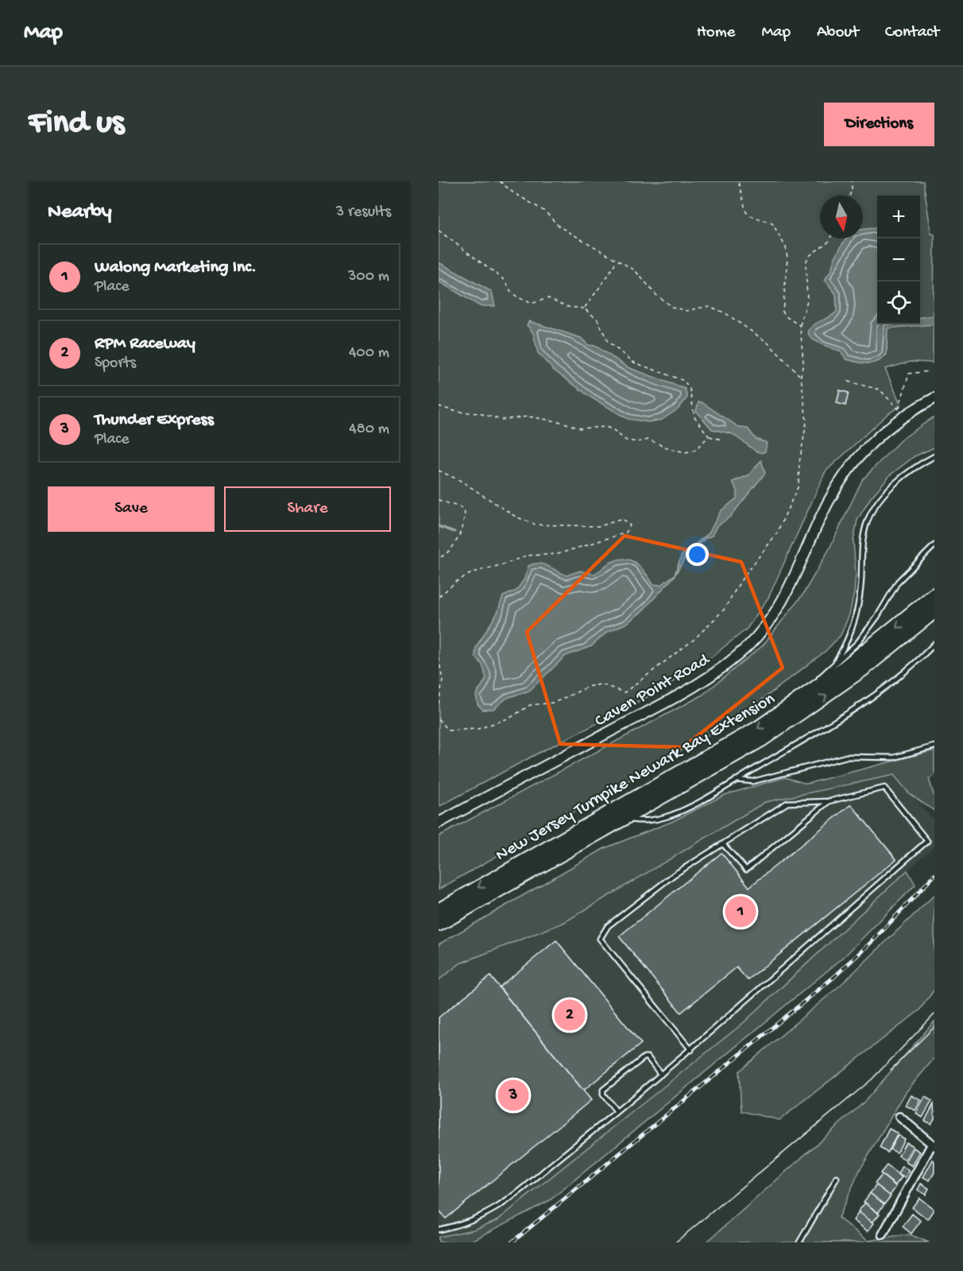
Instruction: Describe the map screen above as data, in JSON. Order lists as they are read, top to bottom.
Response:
{
  "streets": {
    "highway": ["New Jersey Turnpike Newark Bay Extension"],
    "street": ["Caven Point Road"]
  },
  "north": "bottom",
  "page": {
    "header": "Map",
    "nav": [
      "Home",
      "Map",
      "About",
      "Contact"
    ],
    "buttons": [
      "Directions",
      ["Save", "Share"]
    ],
    "title": "Find us",
    "heading": ["Nearby", "3 results"],
    "map_buttons": ["+", "−"],
    "list": [
      {
        "mark": "1",
        "name": "Walong Marketing Inc.",
        "note": "Place",
        "value": "300 m"
      },
      {
        "mark": "2",
        "name": "RPM Raceway",
        "note": "Sports",
        "value": "400 m"
      },
      {
        "mark": "3",
        "name": "Thunder Express",
        "note": "Place",
        "value": "480 m"
      }
    ],
    "pins": ["1", "2", "3"]
  }
}
